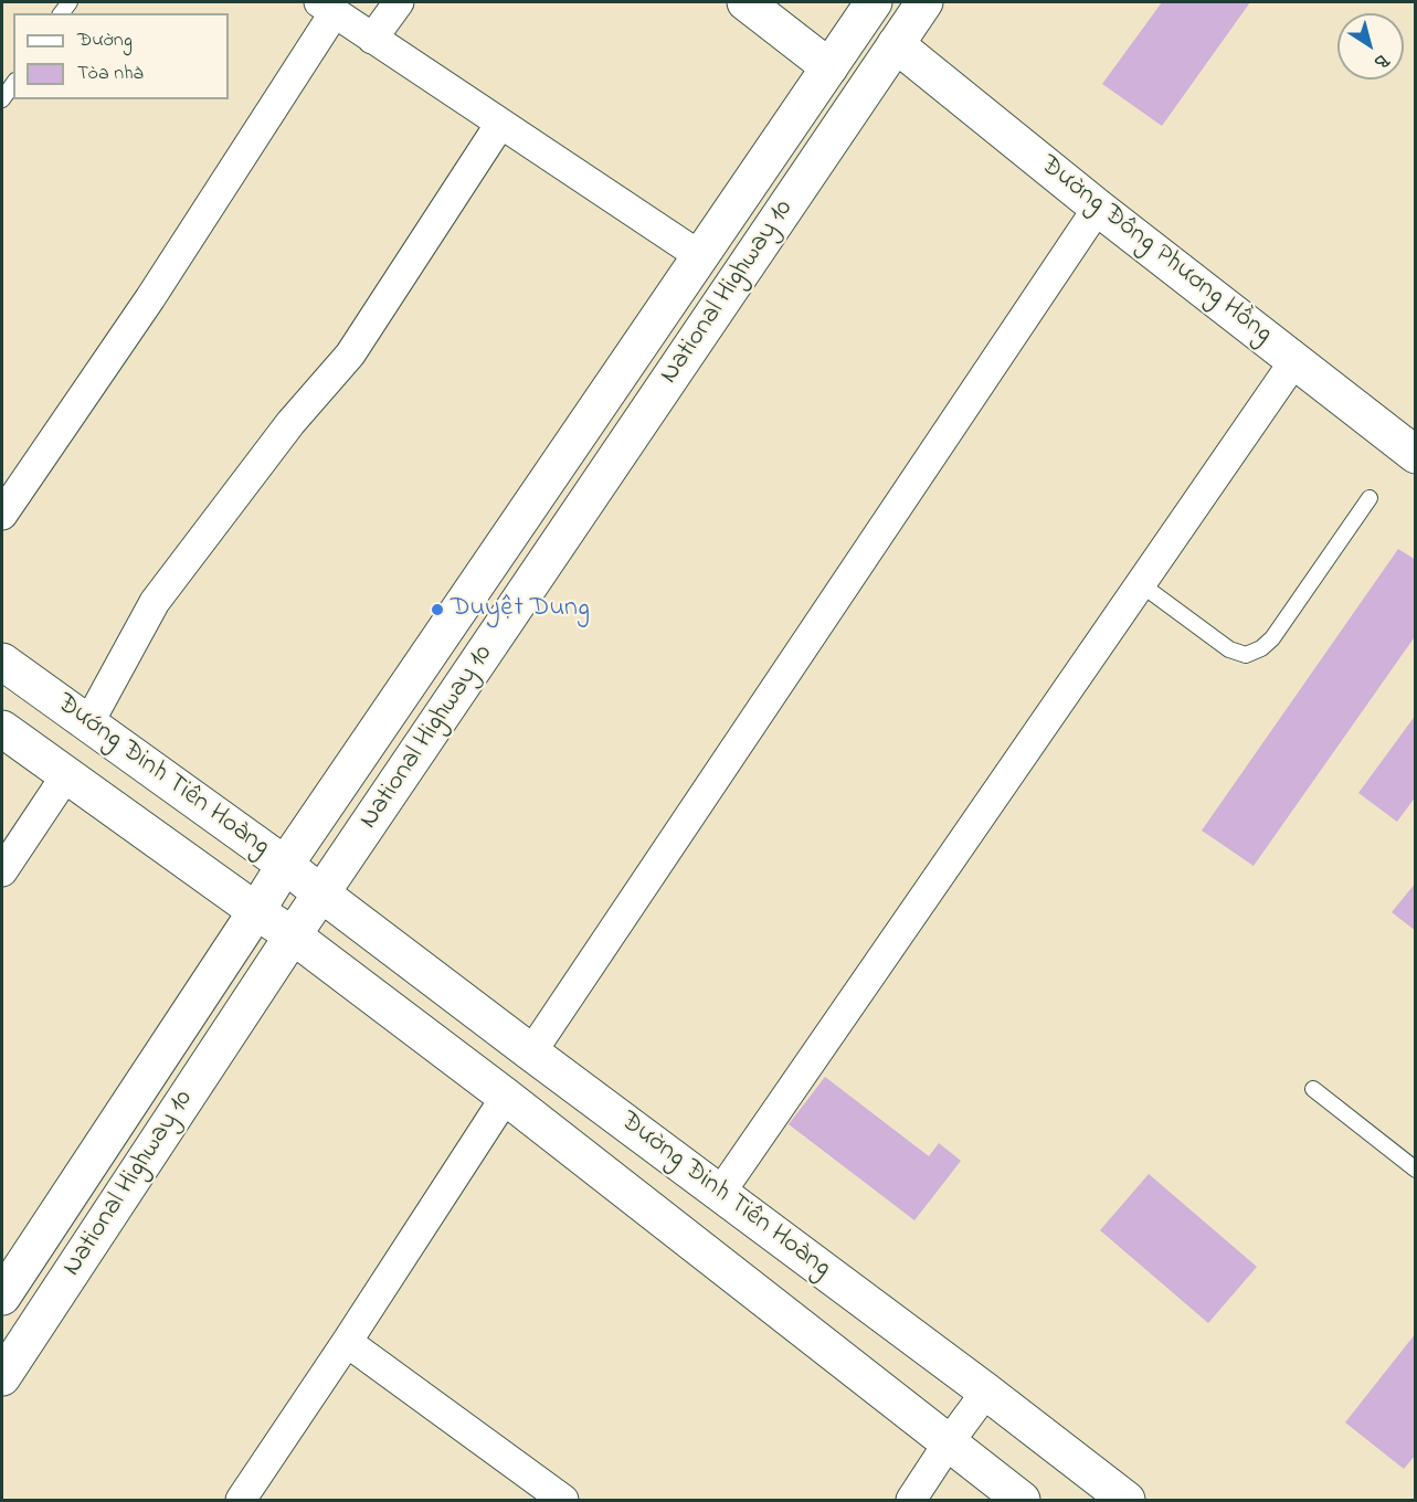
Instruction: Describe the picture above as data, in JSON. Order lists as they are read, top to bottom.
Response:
{
  "streets": {
    "main road": [
      "Đường Đông Phương Hồng",
      "National Highway 10",
      "Đướng Đinh Tiên Hoàng",
      "Đường Đinh Tiên Hoàng"
    ]
  },
  "crossings": [
    ["Đường Đông Phương Hồng", "National Highway 10"],
    ["National Highway 10", "Đướng Đinh Tiên Hoàng"],
    ["National Highway 10", "Đường Đinh Tiên Hoàng"],
    ["Đướng Đinh Tiên Hoàng", "Đường Đinh Tiên Hoàng"]
  ],
  "places": ["Duyệt Dung"],
  "legend": ["Đường", "Tòa nhà"],
  "north": "bottom right"
}
